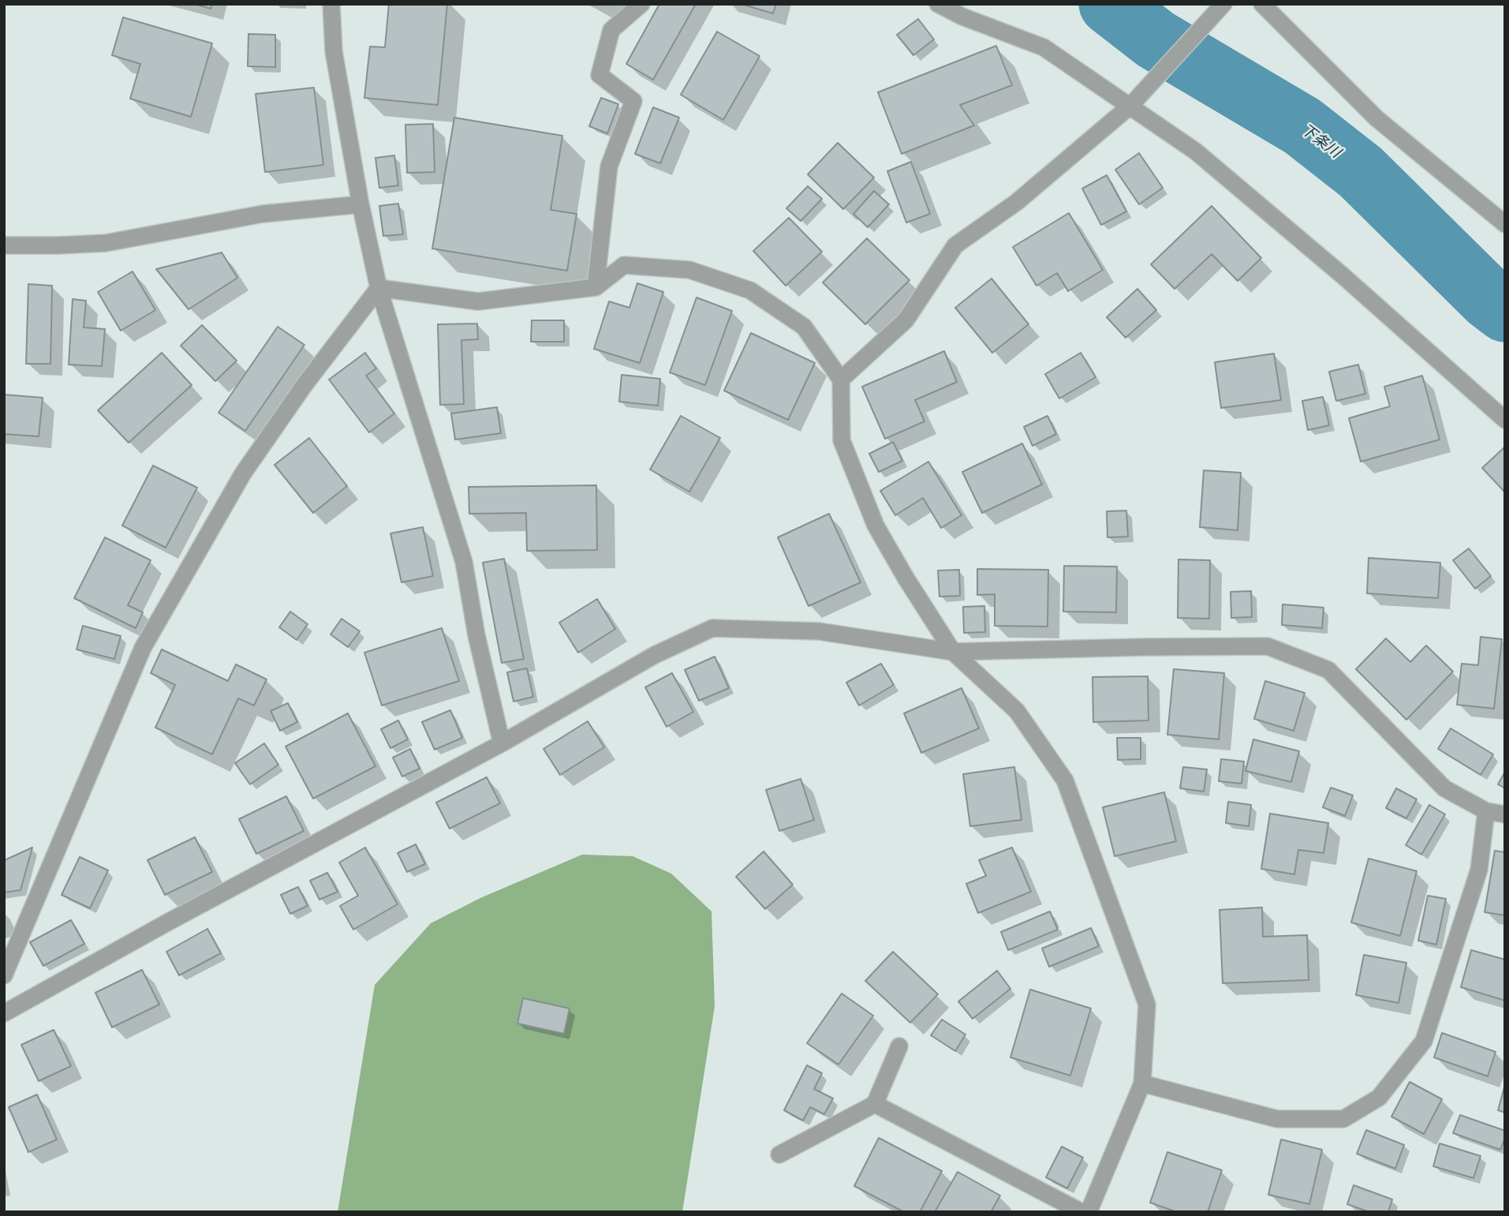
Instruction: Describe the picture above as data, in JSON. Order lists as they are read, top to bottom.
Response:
{
  "water": ["下条川"]
}
